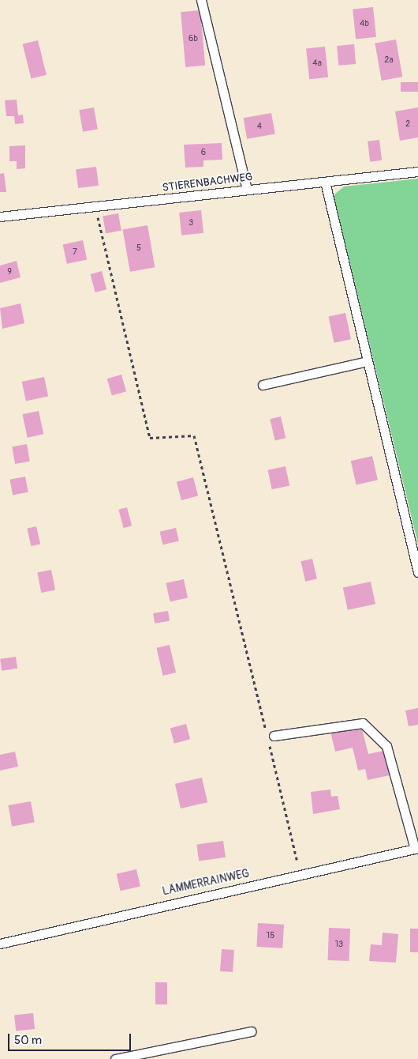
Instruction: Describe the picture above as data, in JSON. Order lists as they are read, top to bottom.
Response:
{
  "streets": {
    "lane": ["STIERENBACHWEG", "LÄMMERRAINWEG"]
  },
  "house_numbers": [
    "4b",
    "6b",
    "2a",
    "4a",
    "2",
    "4",
    "6",
    "3",
    "5",
    "7",
    "9",
    "15",
    "13"
  ],
  "scale_bar": "50 m"
}
